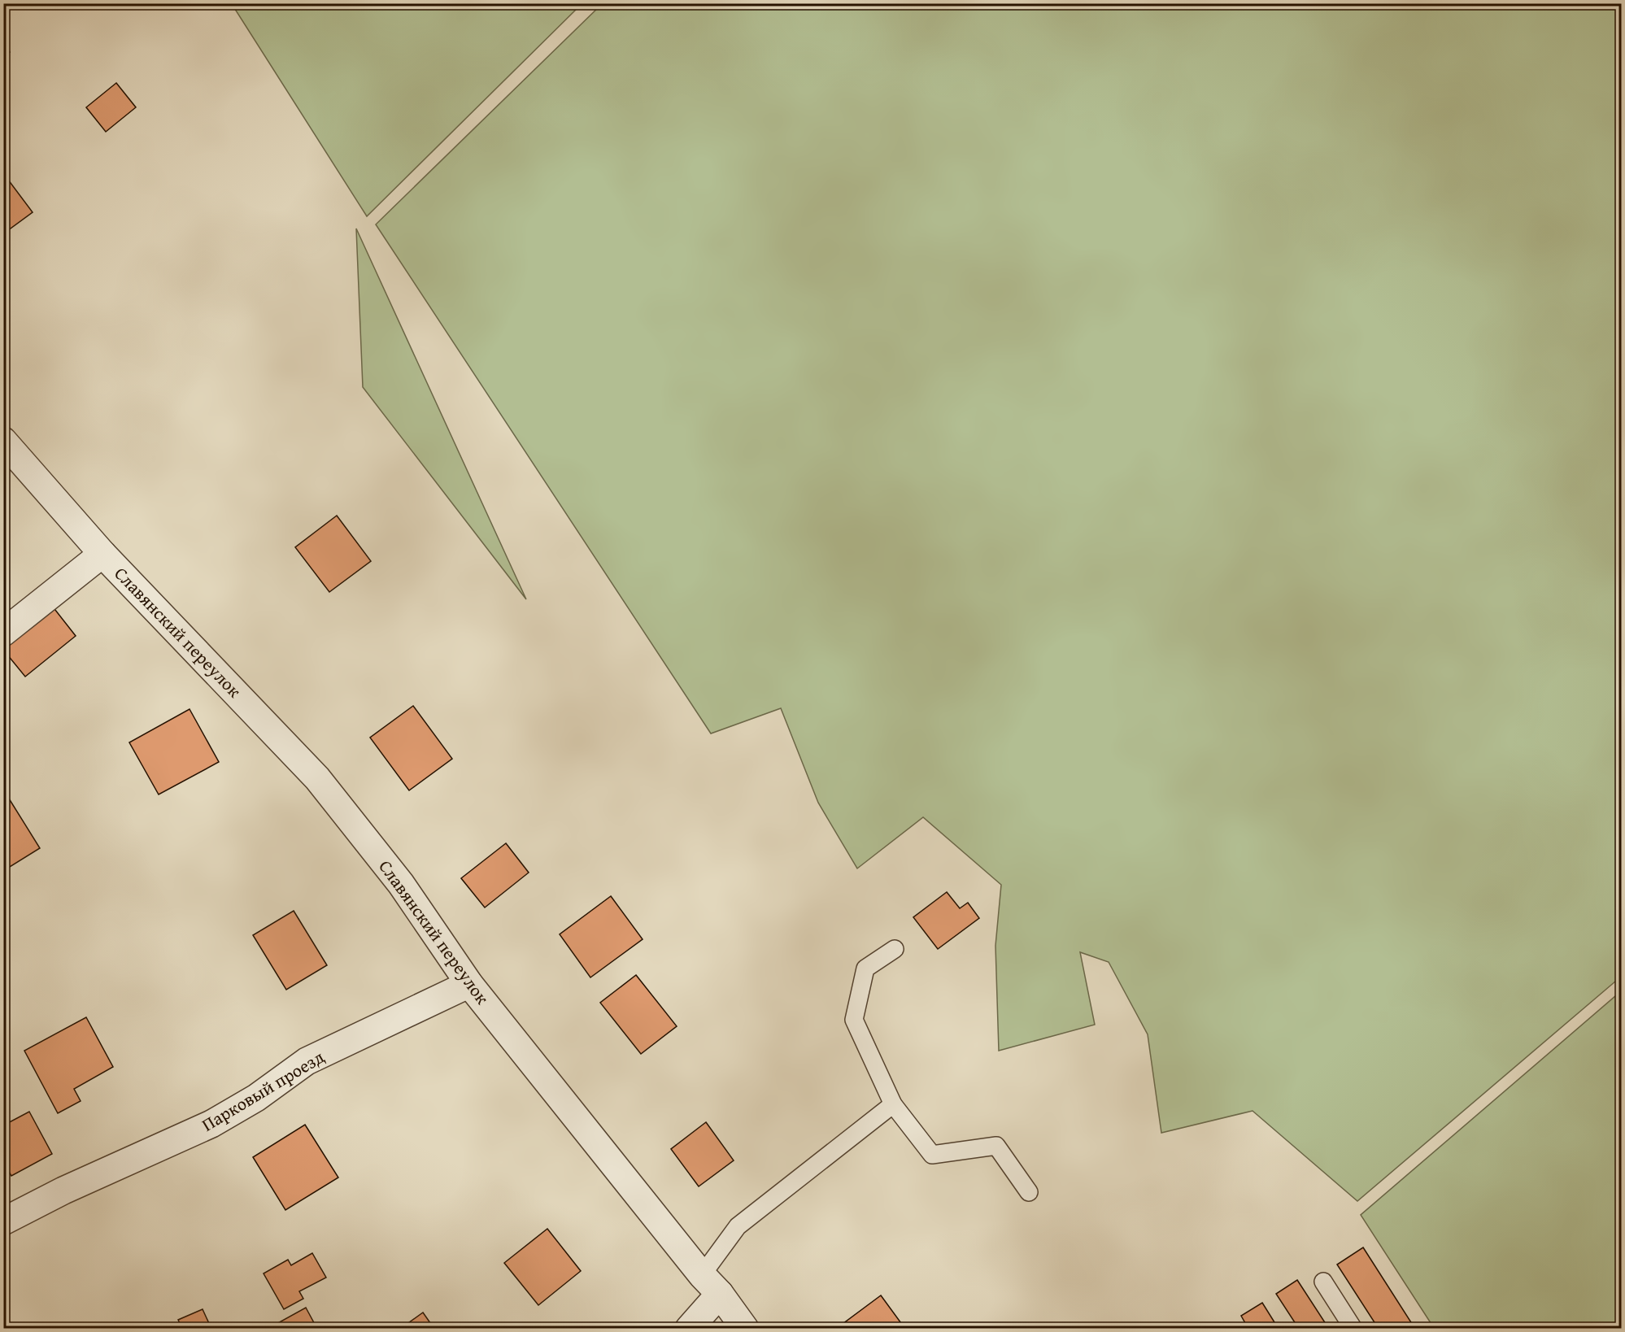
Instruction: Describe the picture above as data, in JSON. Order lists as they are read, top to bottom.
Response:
{
  "streets": {
    "street": ["Славянский переулок", "Парковый проезд"]
  },
  "crossings": [
    ["Славянский переулок", "Парковый проезд"]
  ]
}
